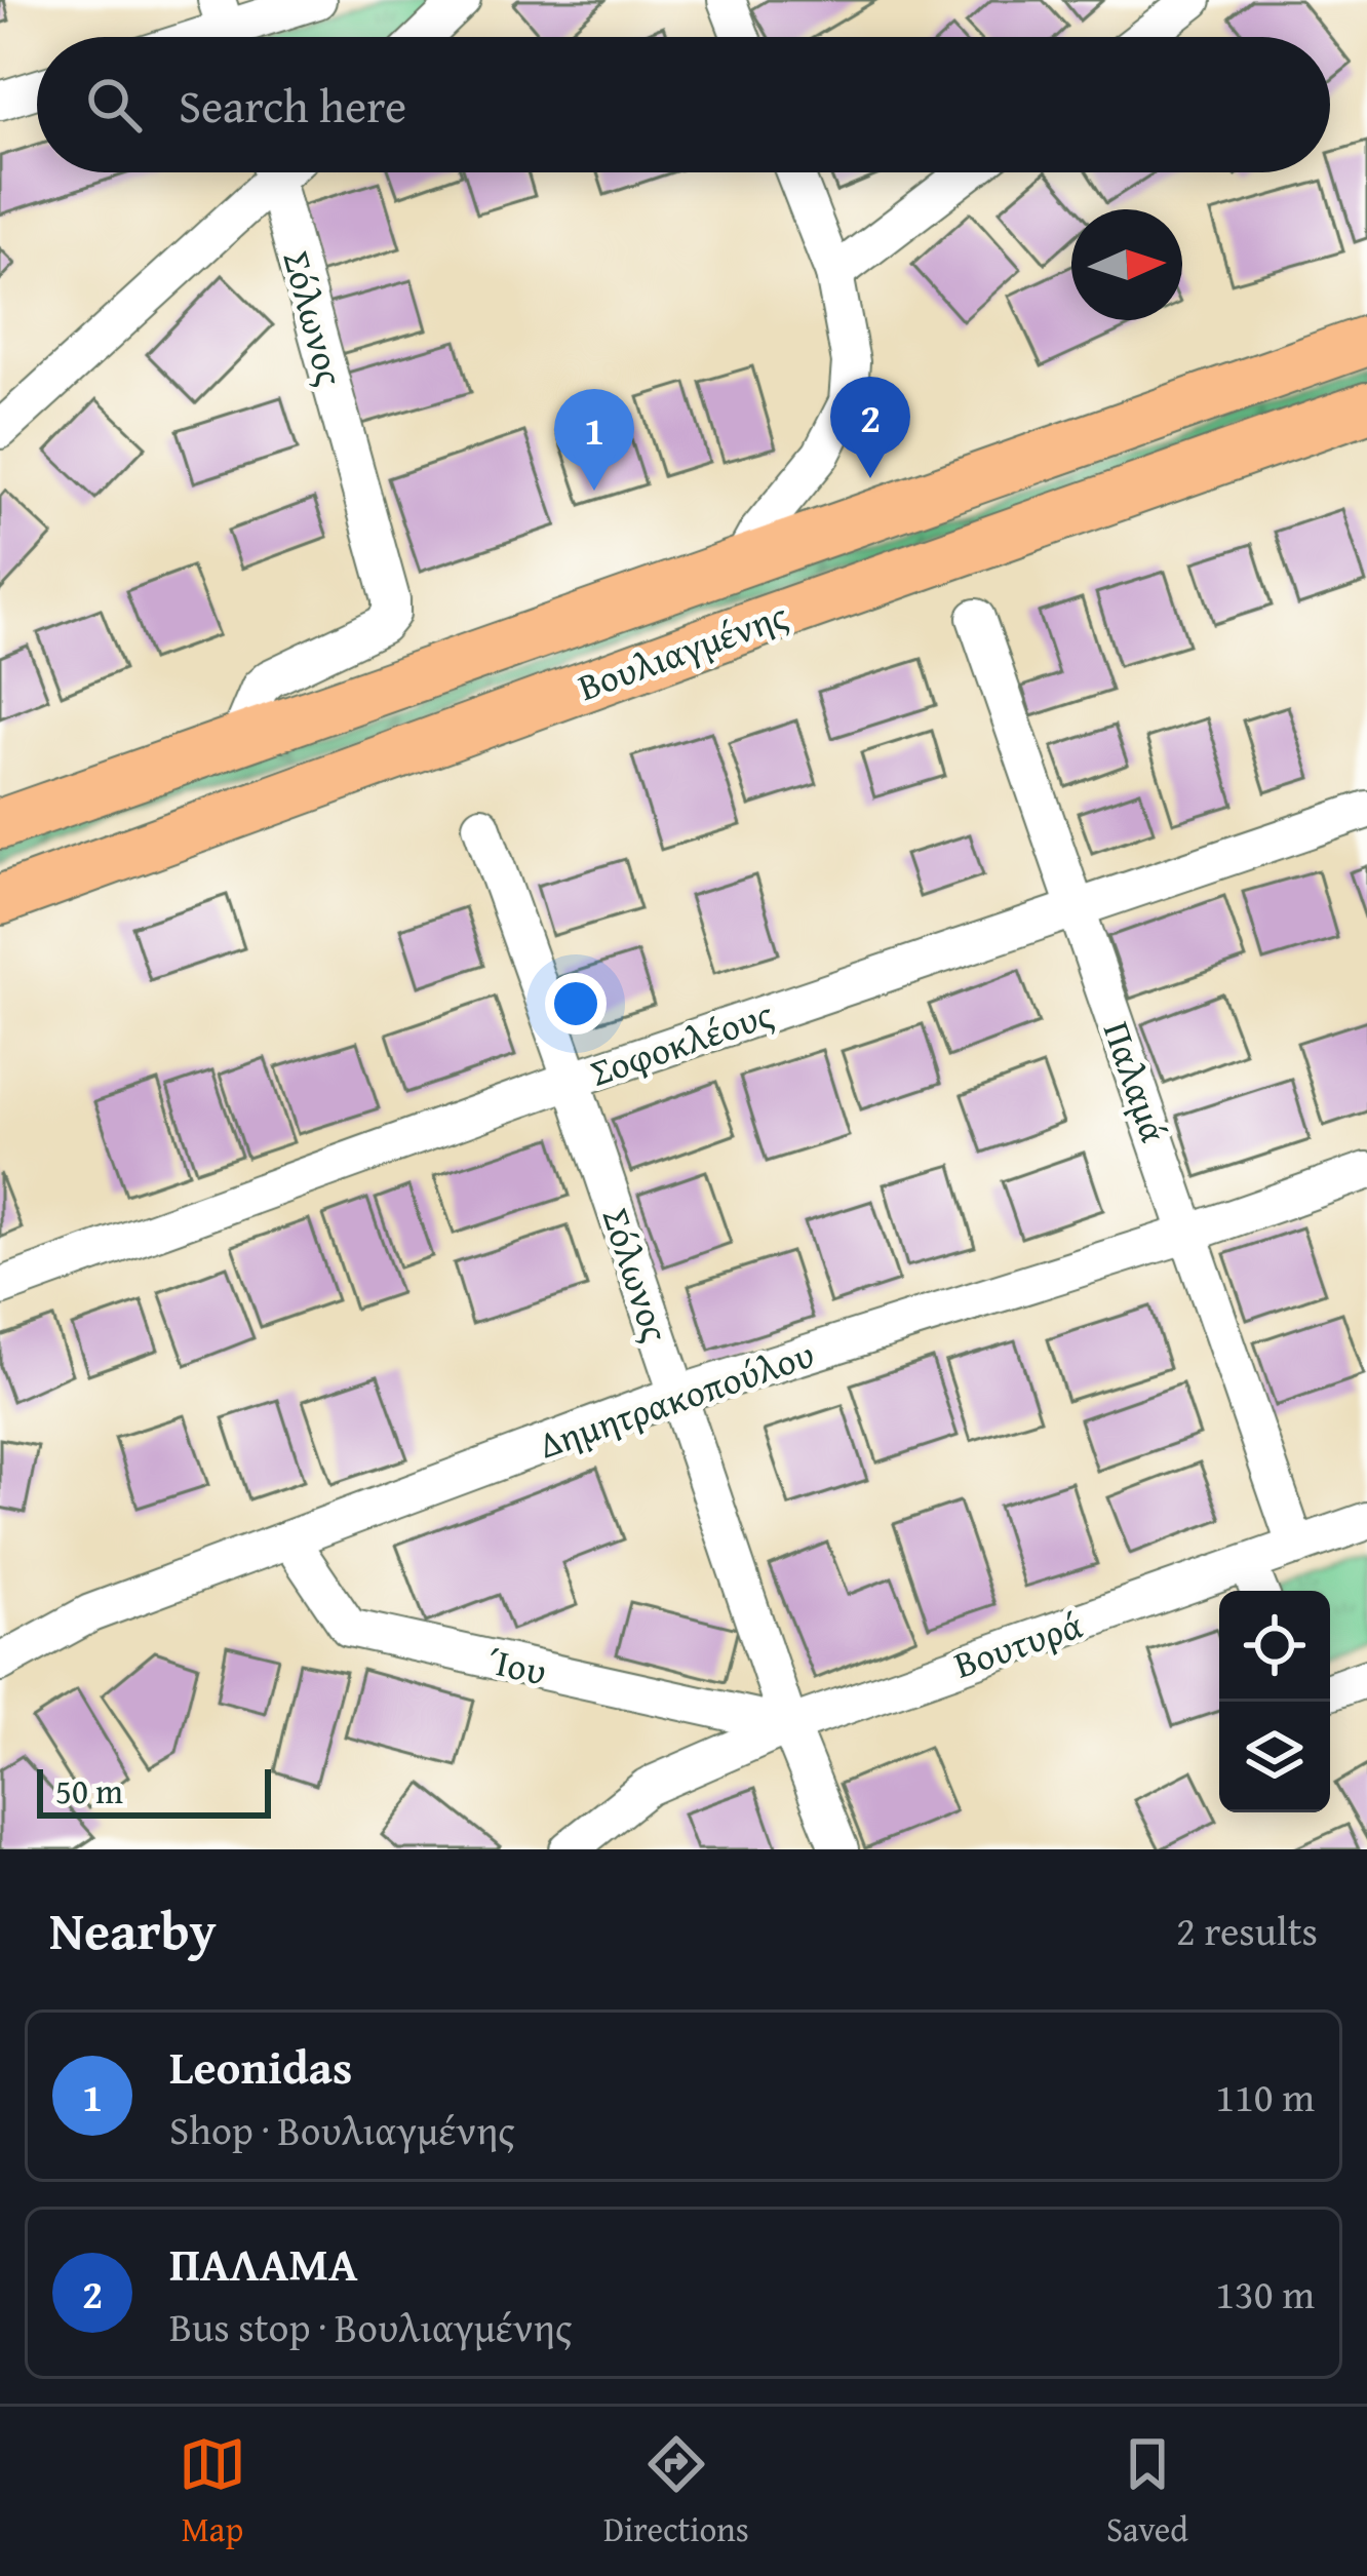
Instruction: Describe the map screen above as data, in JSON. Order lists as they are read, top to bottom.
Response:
{
  "streets": {
    "main road": ["Βουλιαγμένης"],
    "street": [
      "Σόλωνος",
      "Σοφοκλέους",
      "Παλαμά",
      "Δημητρακοπούλου",
      "Βουτυρά",
      "Ίου"
    ]
  },
  "crossings": [
    ["Σόλωνος", "Βουλιαγμένης"],
    ["Σόλωνος", "Σοφοκλέους"],
    ["Σόλωνος", "Δημητρακοπούλου"],
    ["Σόλωνος", "Βουτυρά"],
    ["Σόλωνος", "Ίου"],
    ["Σοφοκλέους", "Παλαμά"],
    ["Παλαμά", "Δημητρακοπούλου"],
    ["Παλαμά", "Βουτυρά"],
    ["Δημητρακοπούλου", "Ίου"],
    ["Βουτυρά", "Ίου"]
  ],
  "scale_bar": "50 m",
  "north": "right",
  "page": {
    "search": "Search here",
    "pins": ["2", "1"],
    "scale": "50 m",
    "heading": ["Nearby", "2 results"],
    "list": [
      {
        "mark": "1",
        "name": "Leonidas",
        "note": "Shop · Βουλιαγμένης",
        "value": "110 m"
      },
      {
        "mark": "2",
        "name": "ΠΑΛΑΜΑ",
        "note": "Bus stop · Βουλιαγμένης",
        "value": "130 m"
      }
    ],
    "nav": ["Map", "Directions", "Saved"]
  }
}
